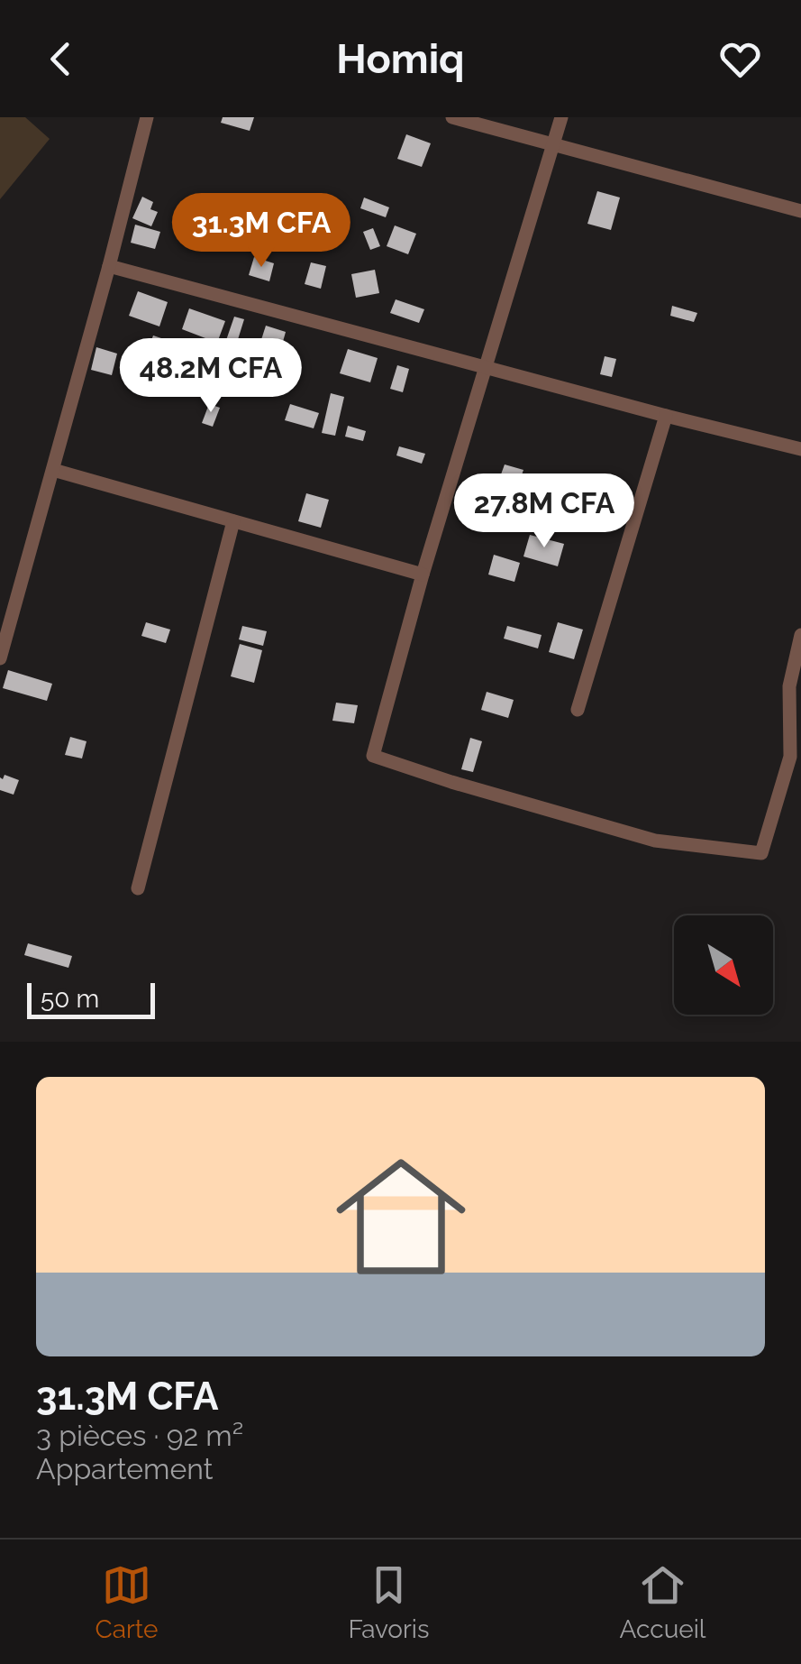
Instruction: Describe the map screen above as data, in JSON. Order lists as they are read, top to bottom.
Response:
{
  "scale_bar": "50 m",
  "north": "bottom right",
  "page": {
    "header": "Homiq",
    "price": ["31.3M CFA", "48.2M CFA", "27.8M CFA"],
    "scale": "50 m",
    "list": [
      {
        "name": "31.3M CFA",
        "note": "3 pièces · 92 m² · Appartement"
      }
    ],
    "tabs": ["Carte", "Favoris", "Accueil"]
  }
}
